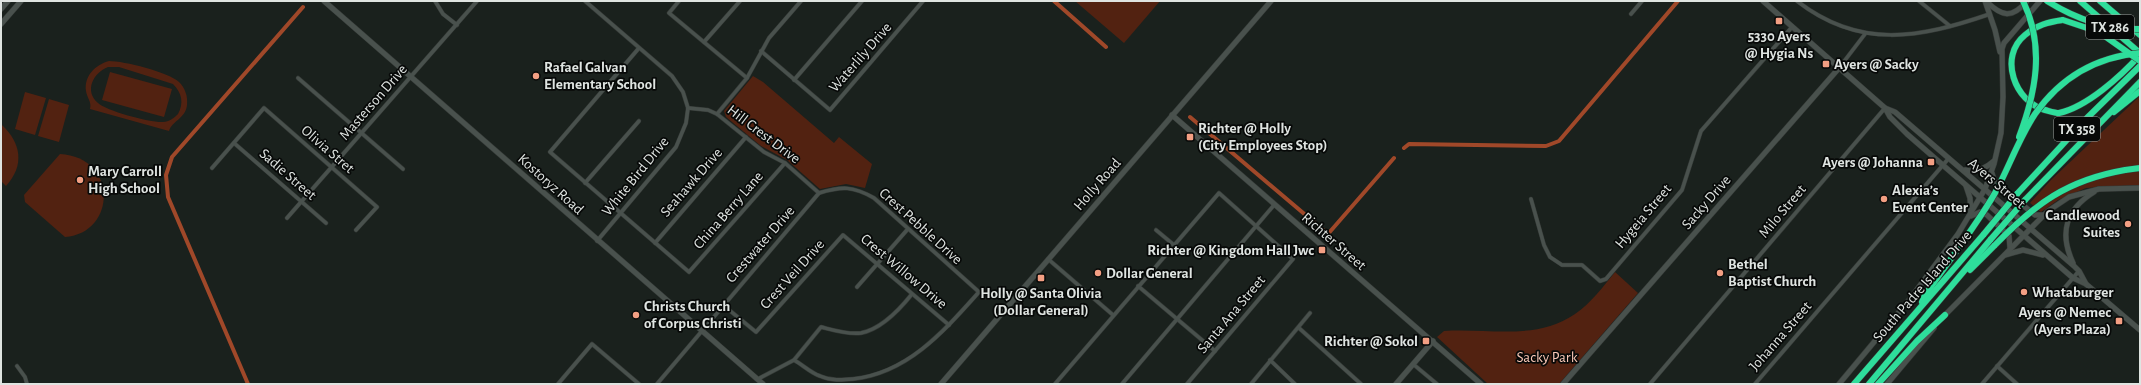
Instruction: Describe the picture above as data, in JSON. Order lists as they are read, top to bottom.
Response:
{
  "streets": {
    "highway": ["TX 286", "TX 358", "South Padre Island Drive"],
    "main road": [
      "Ayers Street",
      "Kostoryz Road",
      "Holly Road",
      "Sacky Drive",
      "Richter Street"
    ],
    "street": [
      "Waterlily Drive",
      "Masterson Drive",
      "Hill Crest Drive",
      "Olivia Stret",
      "Sadie Street",
      "White Bird Drive",
      "Seahawk Drive",
      "China Berry Lane",
      "Milo Street",
      "Hygeia Street",
      "Crest Pebble Drive",
      "Crestwater Drive",
      "Crest Willow Drive",
      "Crest Veil Drive",
      "Santa Ana Street",
      "Johanna Street"
    ]
  },
  "crossings": [
    ["Masterson Drive", "Olivia Stret"],
    ["Masterson Drive", "Sadie Street"],
    ["Masterson Drive", "Kostoryz Road"],
    ["Hill Crest Drive", "White Bird Drive"],
    ["Hill Crest Drive", "Seahawk Drive"],
    ["Hill Crest Drive", "China Berry Lane"],
    ["Hill Crest Drive", "Crest Pebble Drive"],
    ["Hill Crest Drive", "Crestwater Drive"],
    ["Olivia Stret", "Sadie Street"],
    ["White Bird Drive", "Kostoryz Road"],
    ["Seahawk Drive", "China Berry Lane"],
    ["Ayers Street", "Sacky Drive"],
    ["Ayers Street", "Milo Street"],
    ["Ayers Street", "Hygeia Street"],
    ["Ayers Street", "Johanna Street"],
    ["Kostoryz Road", "Crestwater Drive"],
    ["Holly Road", "Richter Street"],
    ["Crest Pebble Drive", "Crestwater Drive"],
    ["Crest Pebble Drive", "Crest Willow Drive"],
    ["Crestwater Drive", "Crest Veil Drive"],
    ["Crest Willow Drive", "Crest Veil Drive"]
  ],
  "parks": ["Sacky Park"],
  "places": {
    "transit": [
      "5330 Ayers @ Hygia Ns",
      "Ayers @ Sacky",
      "Richter @ Holly (City Employees Stop)",
      "Ayers @ Johanna",
      "Richter @ Kingdom Hall Jwc",
      "Holly @ Santa Olivia (Dollar General)",
      "Ayers @ Nemec (Ayers Plaza)",
      "Richter @ Sokol"
    ],
    "other": [
      "Rafael Galvan Elementary School",
      "Mary Carroll High School",
      "Alexia’s Event Center",
      "Candlewood Suites",
      "Dollar General",
      "Bethel Baptist Church",
      "Whataburger",
      "Christs Church of Corpus Christi"
    ]
  }
}
